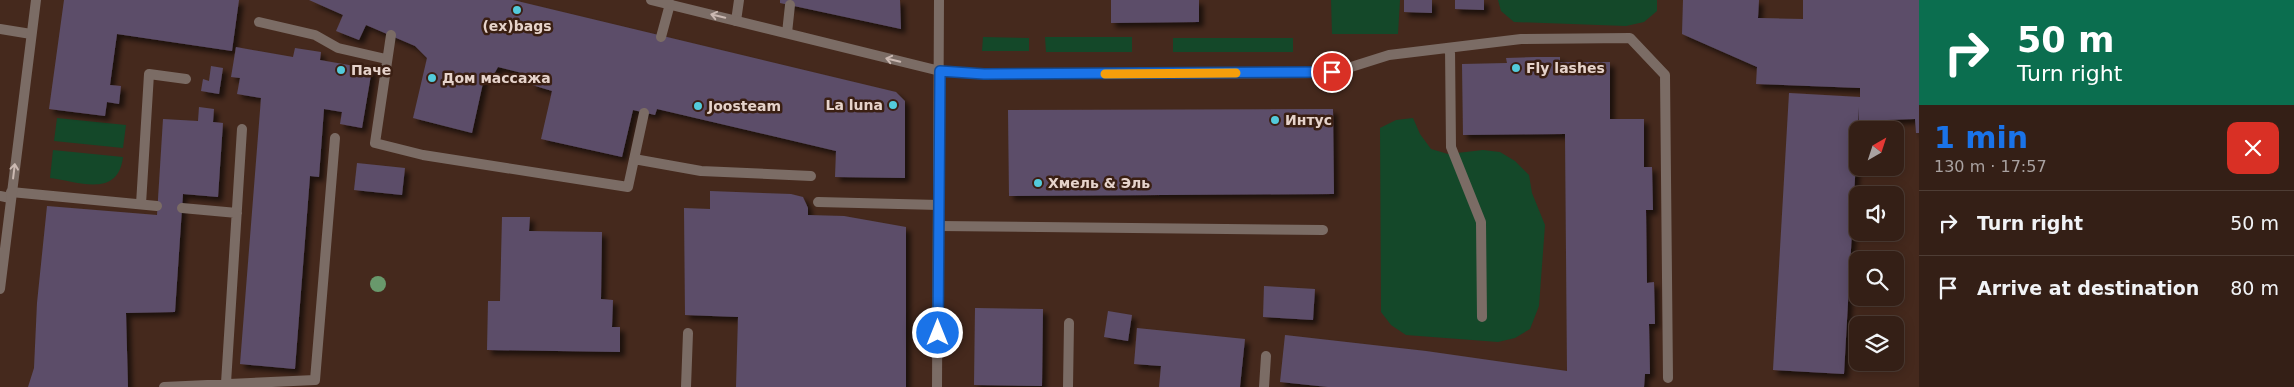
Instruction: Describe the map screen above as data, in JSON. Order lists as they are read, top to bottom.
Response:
{
  "places": [
    "(ex)bags",
    "Fly lashes",
    "Паче",
    "Дом массажа",
    "La luna",
    "Joosteam",
    "Интус",
    "Хмель & Эль"
  ],
  "north": "top right",
  "page": {
    "turn": ["50 m", "Turn right"],
    "heading": ["1 min", "130 m · 17:57"],
    "list": [
      {
        "name": "Turn right",
        "value": "50 m"
      },
      {
        "name": "Arrive at destination",
        "value": "80 m"
      }
    ]
  }
}
